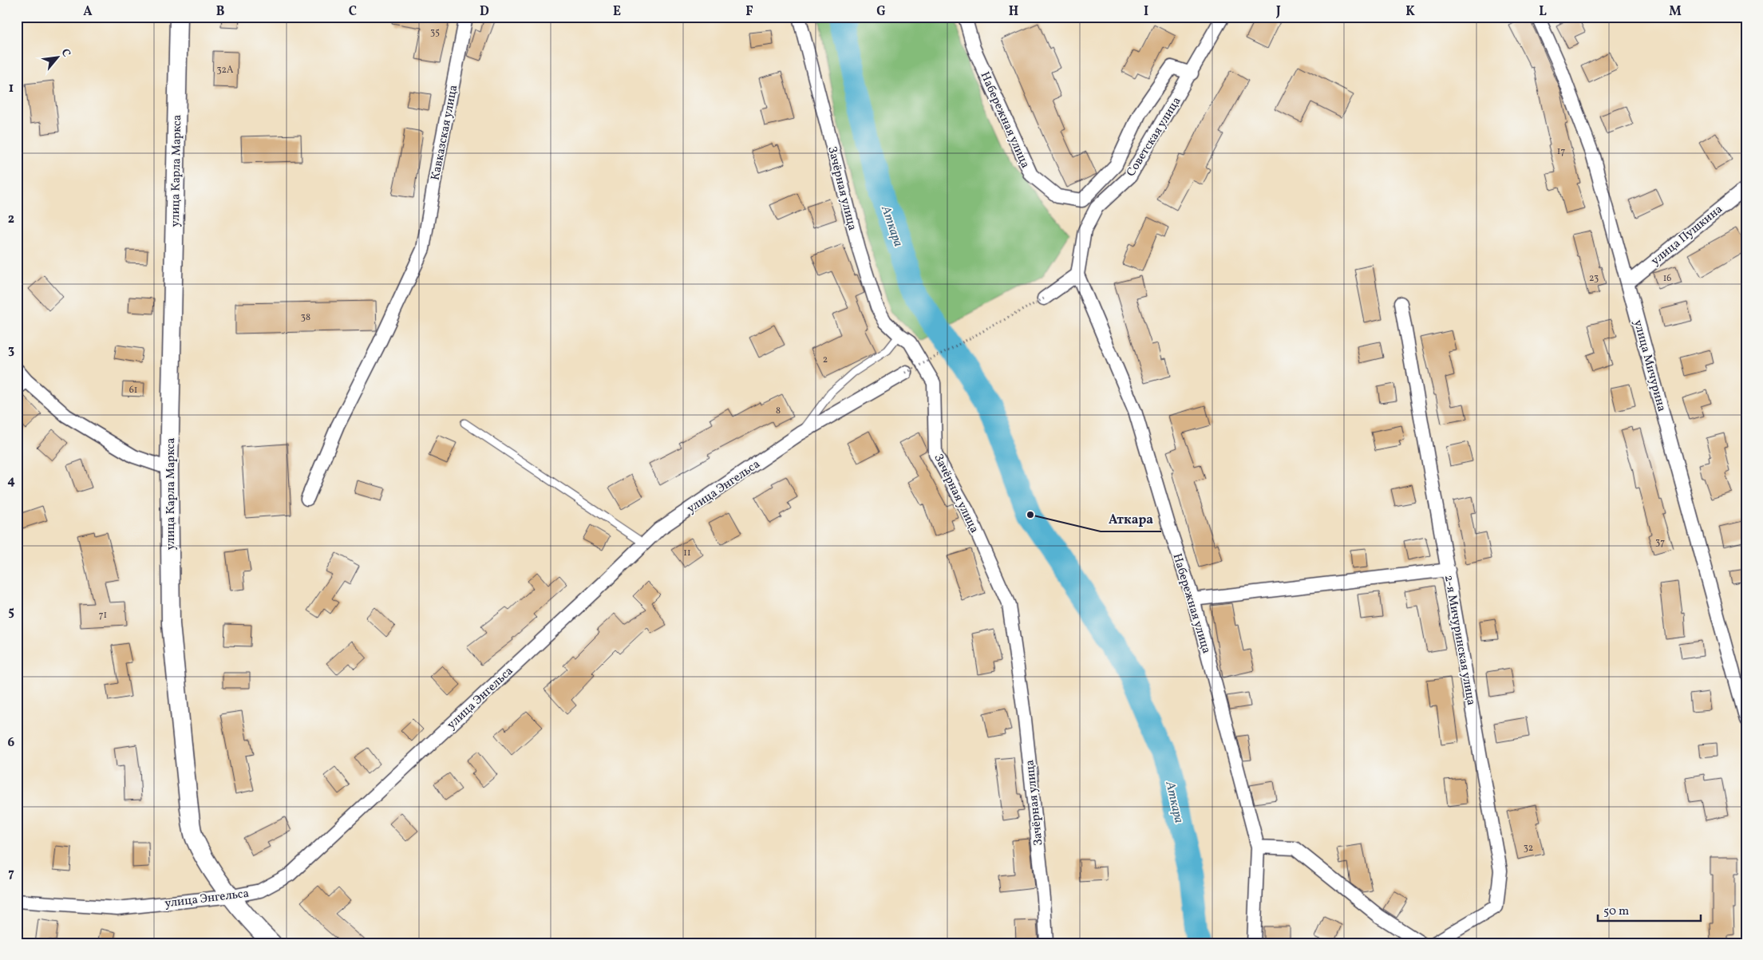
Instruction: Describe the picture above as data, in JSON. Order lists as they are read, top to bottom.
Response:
{
  "streets": {
    "street": [
      "Набережная улица",
      "Кавказская улица",
      "Советская улица",
      "улица Карла Маркса",
      "Зачёрная улица",
      "улица Пушкина",
      "улица Мичурина",
      "улица Энгельса",
      "2-я Мичуринская улица"
    ]
  },
  "crossings": [
    ["Набережная улица", "Советская улица"],
    ["улица Карла Маркса", "улица Энгельса"],
    ["улица Пушкина", "улица Мичурина"]
  ],
  "water": ["Аткара"],
  "places": ["Аткара"],
  "house_numbers": [
    "35",
    "32А",
    "17",
    "23",
    "16",
    "38",
    "2",
    "61",
    "8",
    "37",
    "11",
    "71",
    "32"
  ],
  "scale_bar": "50 m",
  "north": "top right",
  "grid": {
    "columns": [
      "A",
      "B",
      "C",
      "D",
      "E",
      "F",
      "G",
      "H",
      "I",
      "J",
      "K",
      "L",
      "M"
    ],
    "rows": [
      "1",
      "2",
      "3",
      "4",
      "5",
      "6",
      "7"
    ]
  }
}
